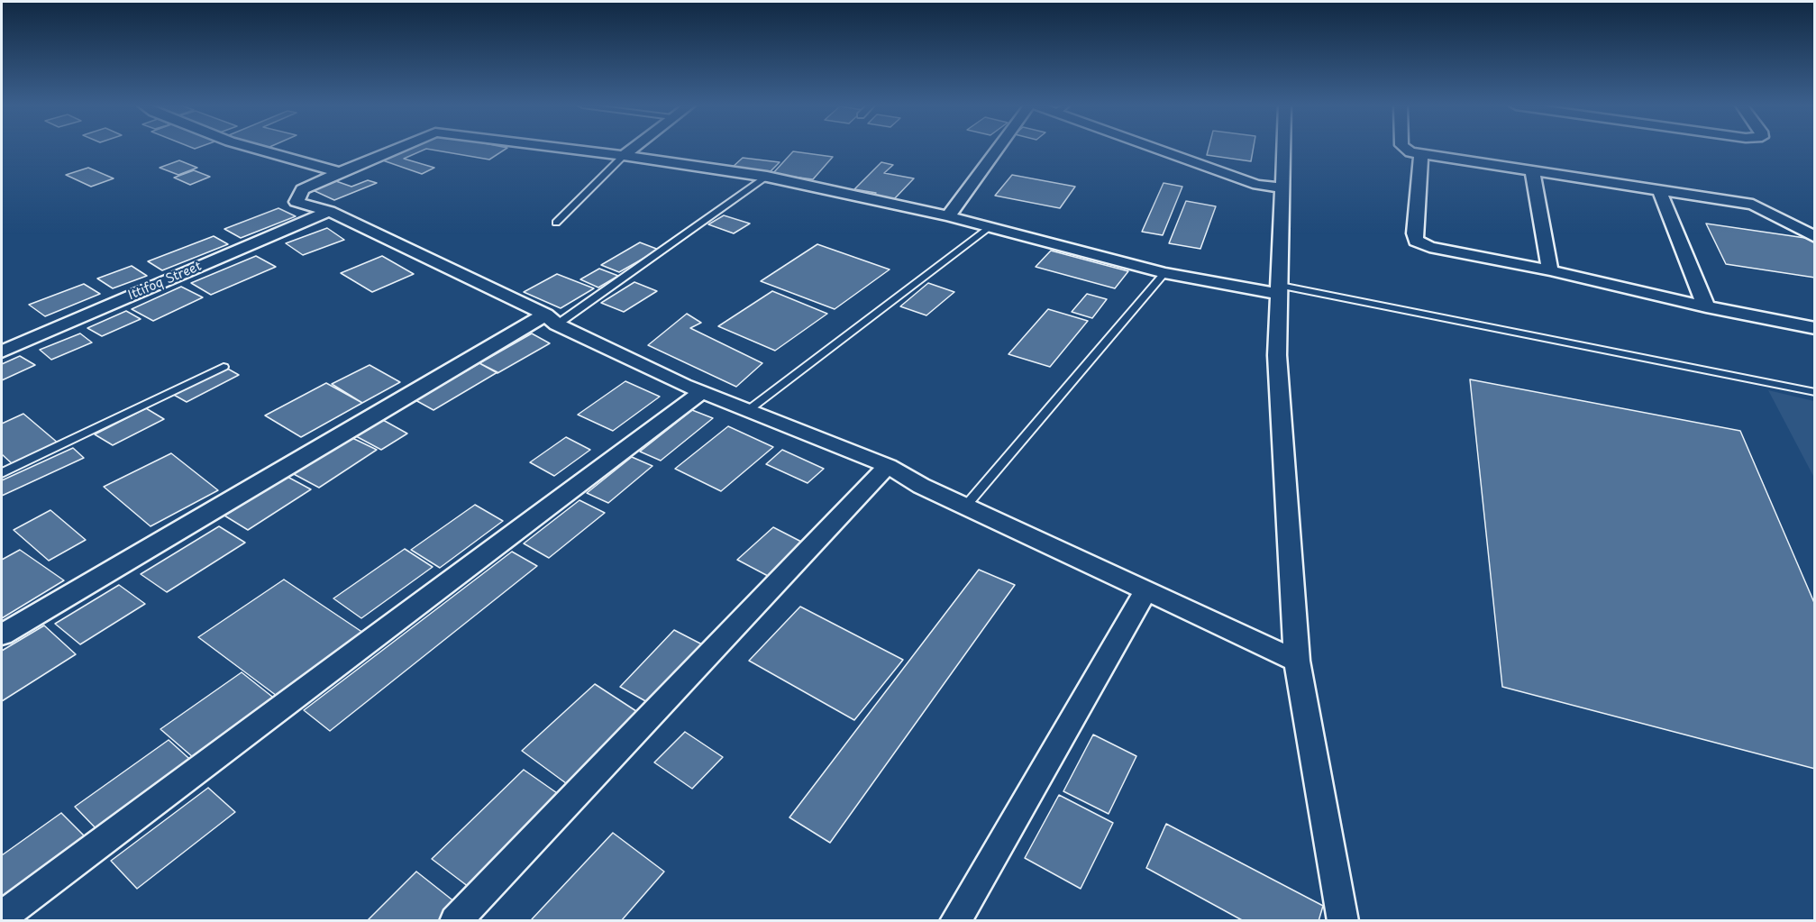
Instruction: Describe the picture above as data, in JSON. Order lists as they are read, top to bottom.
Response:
{
  "streets": {
    "street": ["Ittifoq Street"]
  }
}
